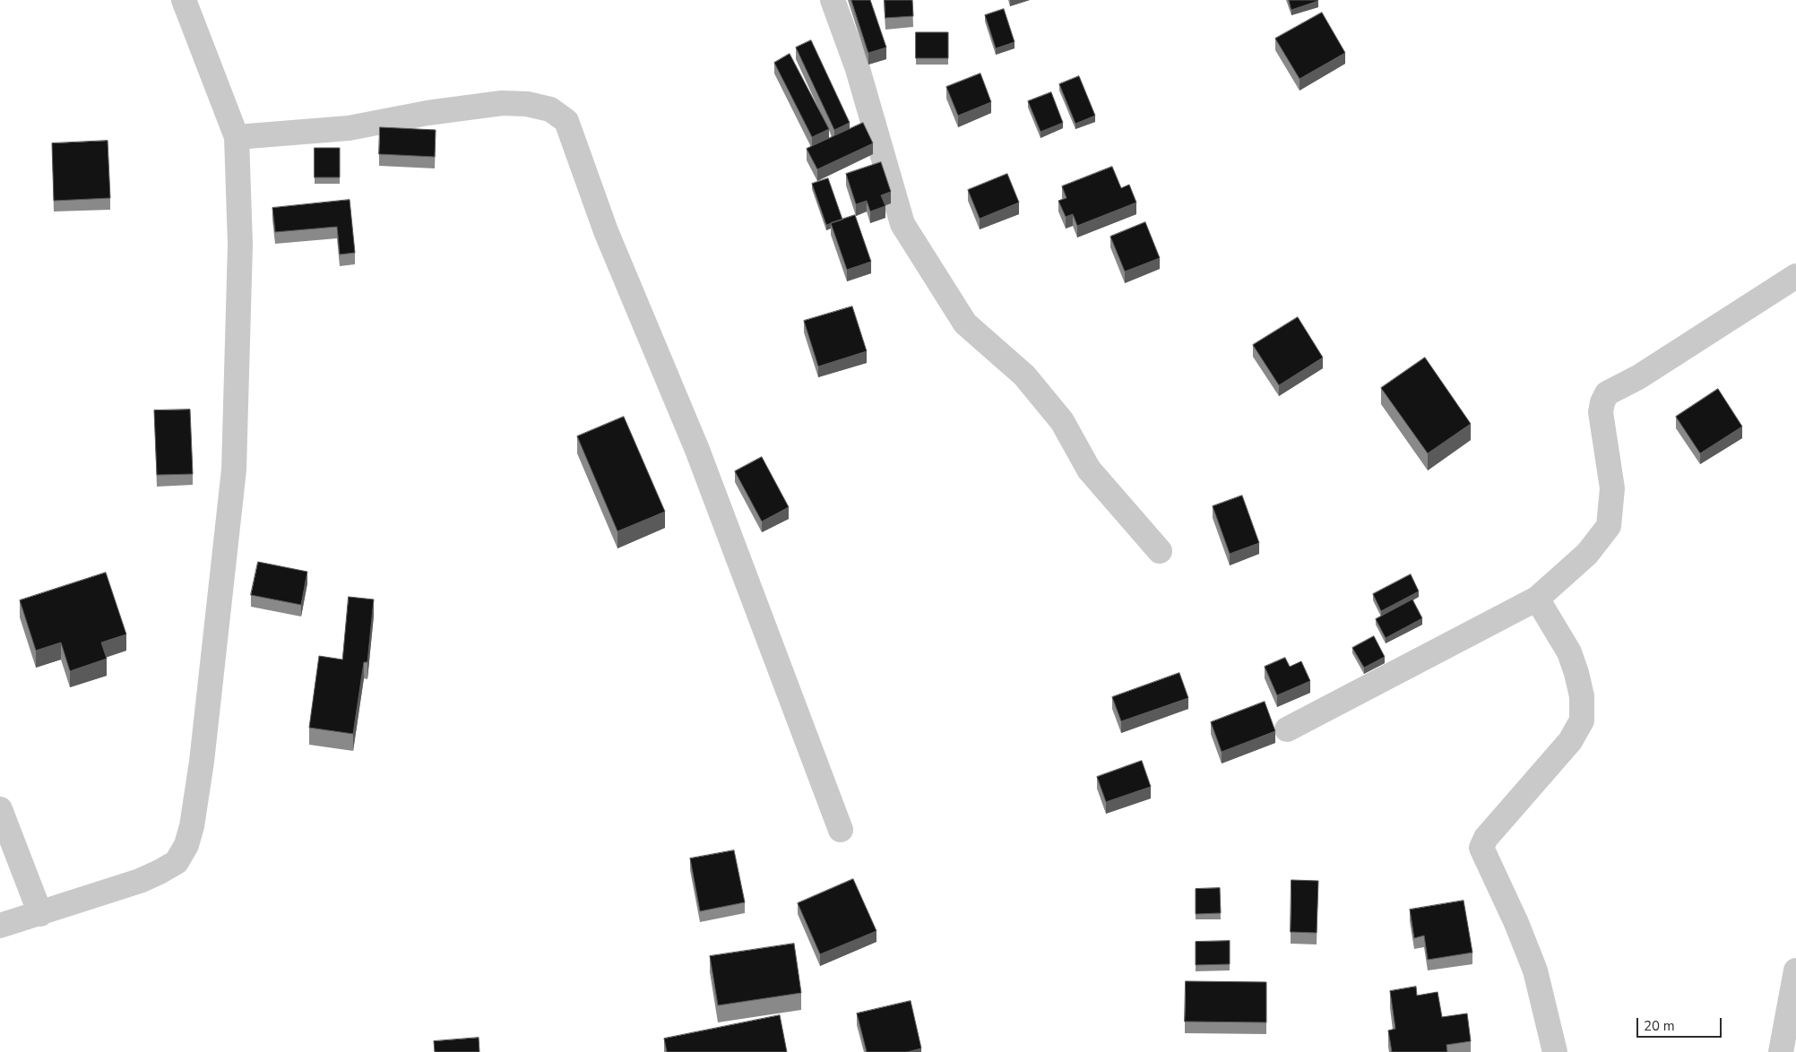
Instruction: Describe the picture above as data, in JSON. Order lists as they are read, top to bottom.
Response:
{
  "scale_bar": "20 m"
}
